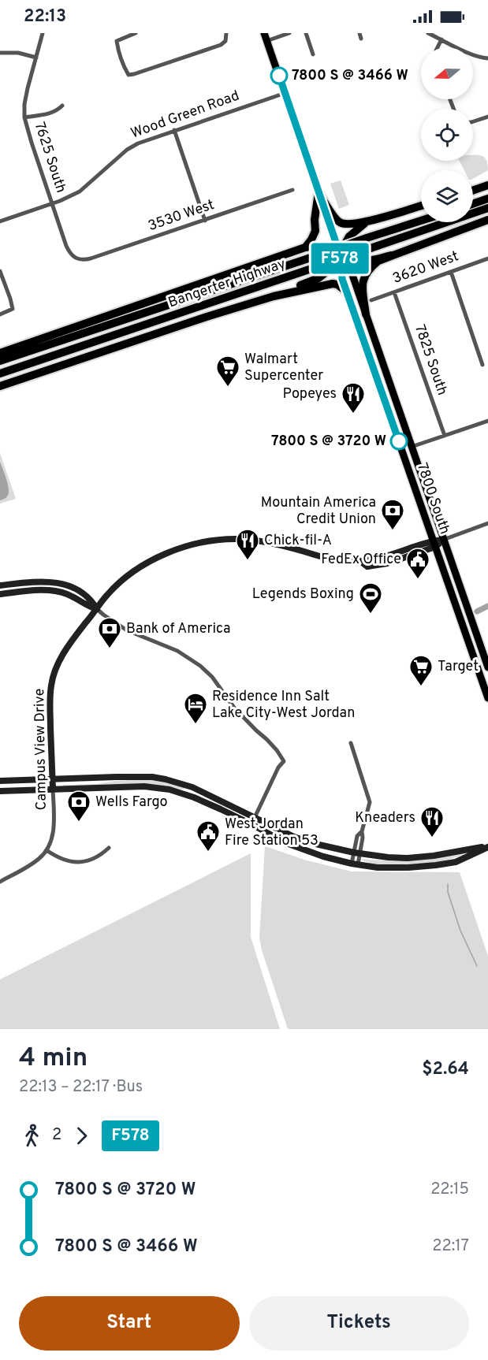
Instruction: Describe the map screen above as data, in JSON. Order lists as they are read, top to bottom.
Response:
{
  "streets": {
    "highway": ["Bangerter Highway"],
    "main road": ["7800 South", "Campus View Drive"],
    "street": [
      "Wood Green Road",
      "7625 South",
      "3530 West",
      "3620 West",
      "7825 South"
    ]
  },
  "crossings": [
    ["Wood Green Road", "7625 South"],
    ["Wood Green Road", "7800 South"],
    ["7625 South", "3530 West"],
    ["3620 West", "7825 South"],
    ["7800 South", "Campus View Drive"]
  ],
  "places": {
    "other": ["7800 S @ 3466 W", "7800 S @ 3720 W"],
    "supermarket": ["Walmart Supercenter", "Target"],
    "restaurant": ["Popeyes", "Chick-fil-A", "Kneaders"],
    "bank": ["Mountain America Credit Union", "Bank of America", "Wells Fargo"],
    "public building": ["FedEx Office", "West Jordan Fire Station 53"],
    "sports": ["Legends Boxing"],
    "hotel": ["Residence Inn Salt Lake City-West Jordan"]
  },
  "lines": ["bus line F578"],
  "north": "left",
  "page": {
    "status": "22:13",
    "on_map": "F578",
    "heading": ["4 min", "22:13 – 22:17 · Bus", "$2.64"],
    "legs": ["2", "F578"],
    "list": [
      {
        "name": "7800 S @ 3720 W",
        "value": "22:15"
      },
      {
        "name": "7800 S @ 3466 W",
        "value": "22:17"
      }
    ],
    "buttons": ["Start", "Tickets"]
  }
}
